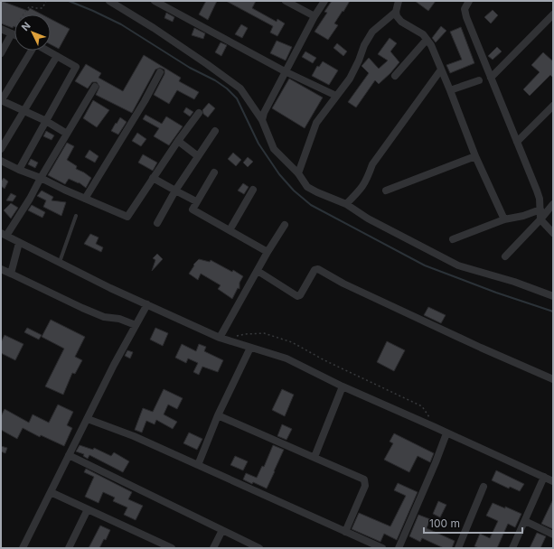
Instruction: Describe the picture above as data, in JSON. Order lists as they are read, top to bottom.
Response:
{
  "scale_bar": "100 m",
  "north": "top left"
}
